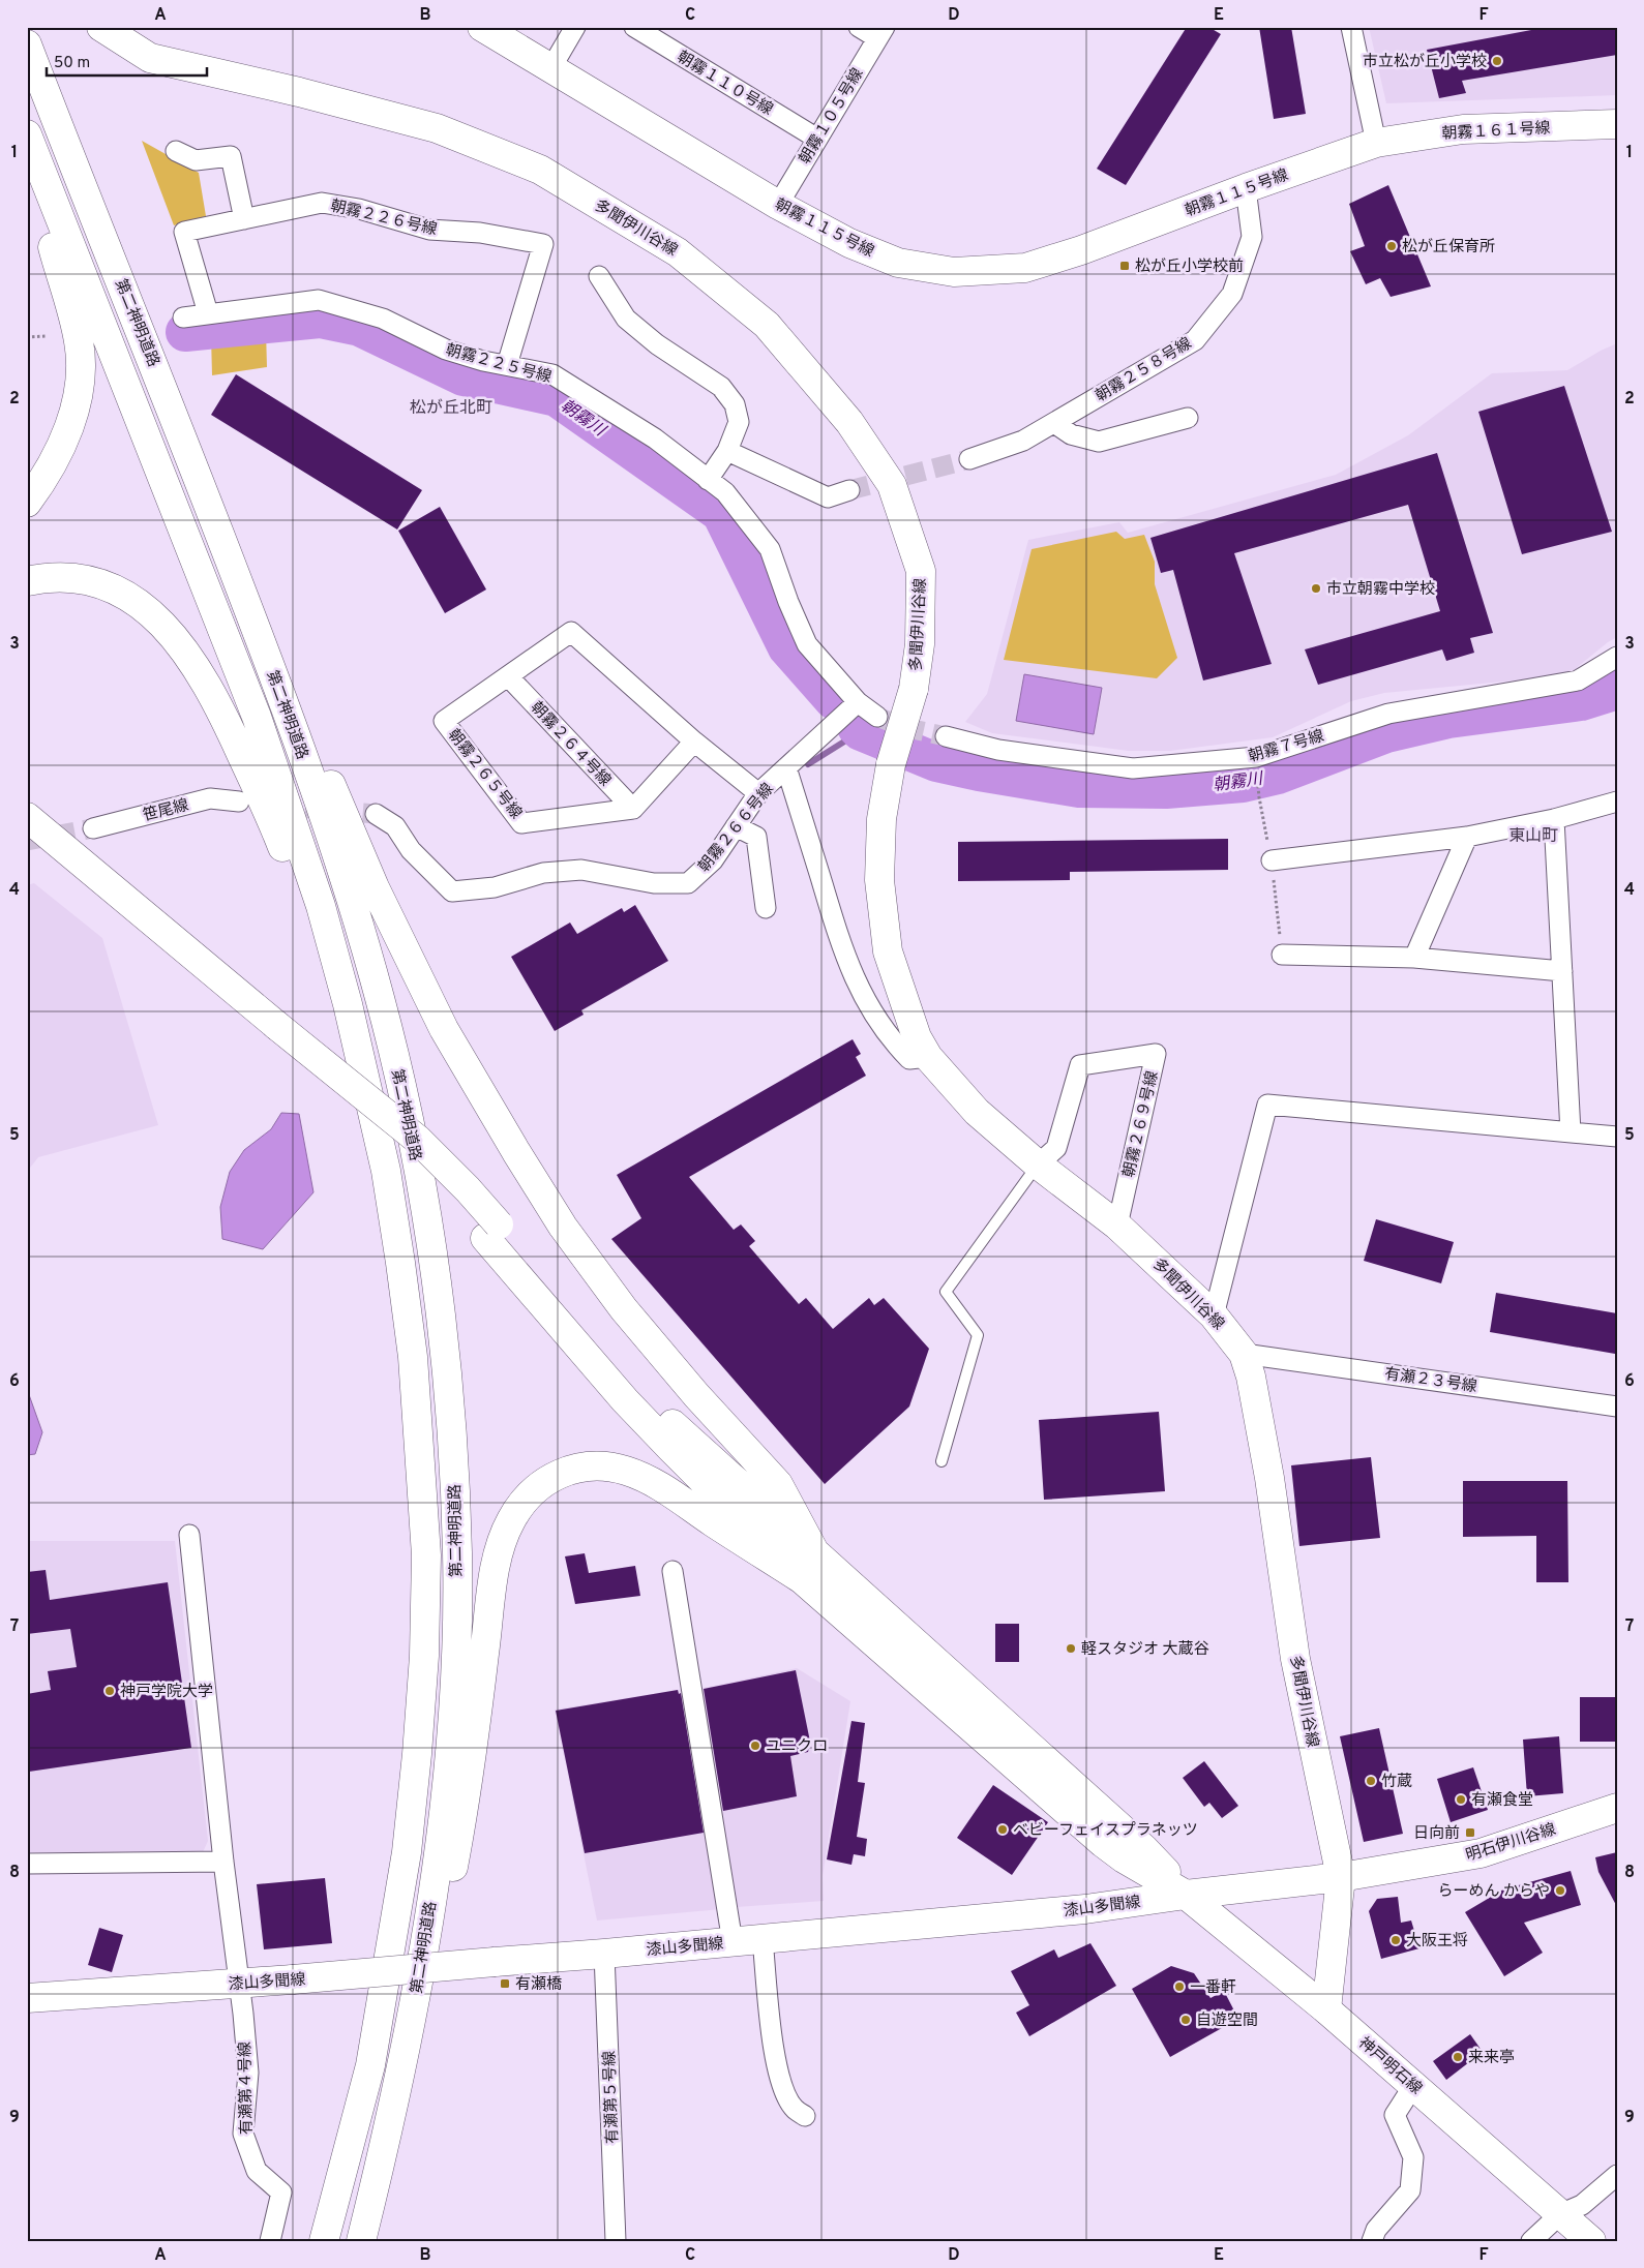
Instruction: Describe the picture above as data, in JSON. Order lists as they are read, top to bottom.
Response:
{
  "streets": {
    "main road": [
      "朝霧１６１号線",
      "朝霧１１５号線",
      "多聞伊川谷線",
      "第二神明道路",
      "明石伊川谷線",
      "漆山多聞線",
      "神戸明石線"
    ],
    "street": [
      "朝霧１１０号線",
      "朝霧１０５号線",
      "朝霧２２６号線",
      "朝霧２２５号線",
      "朝霧２５８号線",
      "朝霧２６４号線",
      "朝霧７号線",
      "朝霧２６５号線",
      "笹尾線",
      "朝霧２６６号線",
      "朝霧２６９号線",
      "有瀬２３号線",
      "有瀬第４号線",
      "有瀬第５号線"
    ]
  },
  "crossings": [
    ["朝霧１１０号線", "朝霧１０５号線"],
    ["朝霧１０５号線", "朝霧１１５号線"],
    ["朝霧１６１号線", "朝霧１１５号線"],
    ["朝霧１１５号線", "朝霧２５８号線"],
    ["朝霧２２６号線", "朝霧２２５号線"],
    ["多聞伊川谷線", "朝霧２６９号線"],
    ["多聞伊川谷線", "有瀬２３号線"],
    ["多聞伊川谷線", "明石伊川谷線"],
    ["多聞伊川谷線", "漆山多聞線"],
    ["多聞伊川谷線", "神戸明石線"],
    ["朝霧２２５号線", "朝霧２６６号線"],
    ["朝霧２６４号線", "朝霧２６５号線"],
    ["朝霧２６５号線", "朝霧２６６号線"],
    ["明石伊川谷線", "漆山多聞線"],
    ["漆山多聞線", "神戸明石線"],
    ["漆山多聞線", "有瀬第４号線"],
    ["漆山多聞線", "有瀬第５号線"]
  ],
  "districts": ["松が丘北町", "東山町"],
  "water": ["朝霧川"],
  "places": {
    "other": [
      "市立松が丘小学校",
      "松が丘保育所",
      "市立朝霧中学校",
      "軽スタジオ 大蔵谷",
      "神戸学院大学",
      "ユニクロ",
      "竹蔵",
      "有瀬食堂",
      "ベビーフェイスプラネッツ",
      "らーめん からや",
      "大阪王将",
      "一番軒",
      "自遊空間",
      "来来亭"
    ],
    "transit": ["松が丘小学校前", "日向前", "有瀬橋"]
  },
  "scale_bar": "50 m",
  "grid": {
    "columns": [
      "A",
      "B",
      "C",
      "D",
      "E",
      "F"
    ],
    "rows": [
      "1",
      "2",
      "3",
      "4",
      "5",
      "6",
      "7",
      "8",
      "9"
    ]
  }
}
